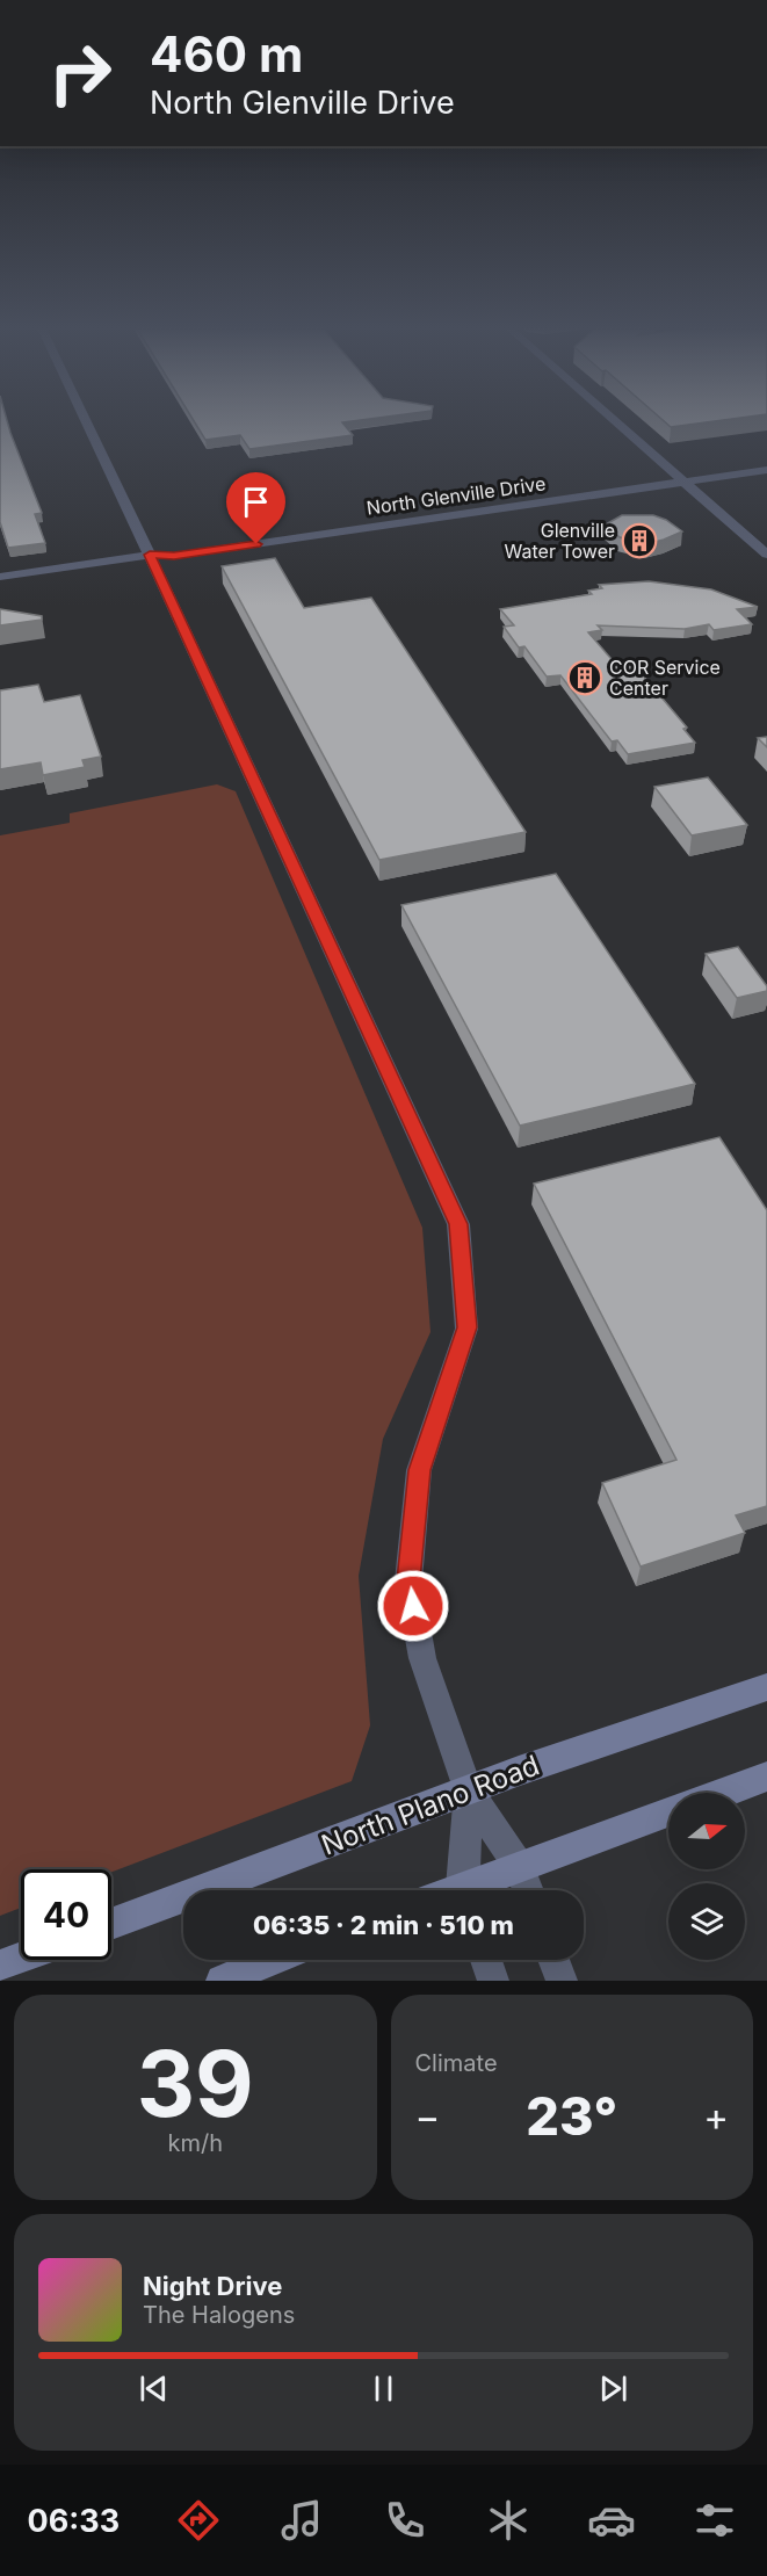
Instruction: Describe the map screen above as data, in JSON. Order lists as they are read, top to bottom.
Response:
{
  "streets": {
    "main road": ["North Plano Road"],
    "street": ["North Glenville Drive"]
  },
  "places": {
    "building": ["Glenville Water Tower", "COR Service Center"]
  },
  "north": "right",
  "page": {
    "turn": ["460 m", "North Glenville Drive"],
    "limit": "40",
    "trip": "06:35 · 2 min · 510 m",
    "tile": [
      ["39", "km/h"],
      "Climate"
    ],
    "heat": ["−", "23°", "+"],
    "song": ["Night Drive", "The Halogens"],
    "tabs": "06:33"
  }
}
